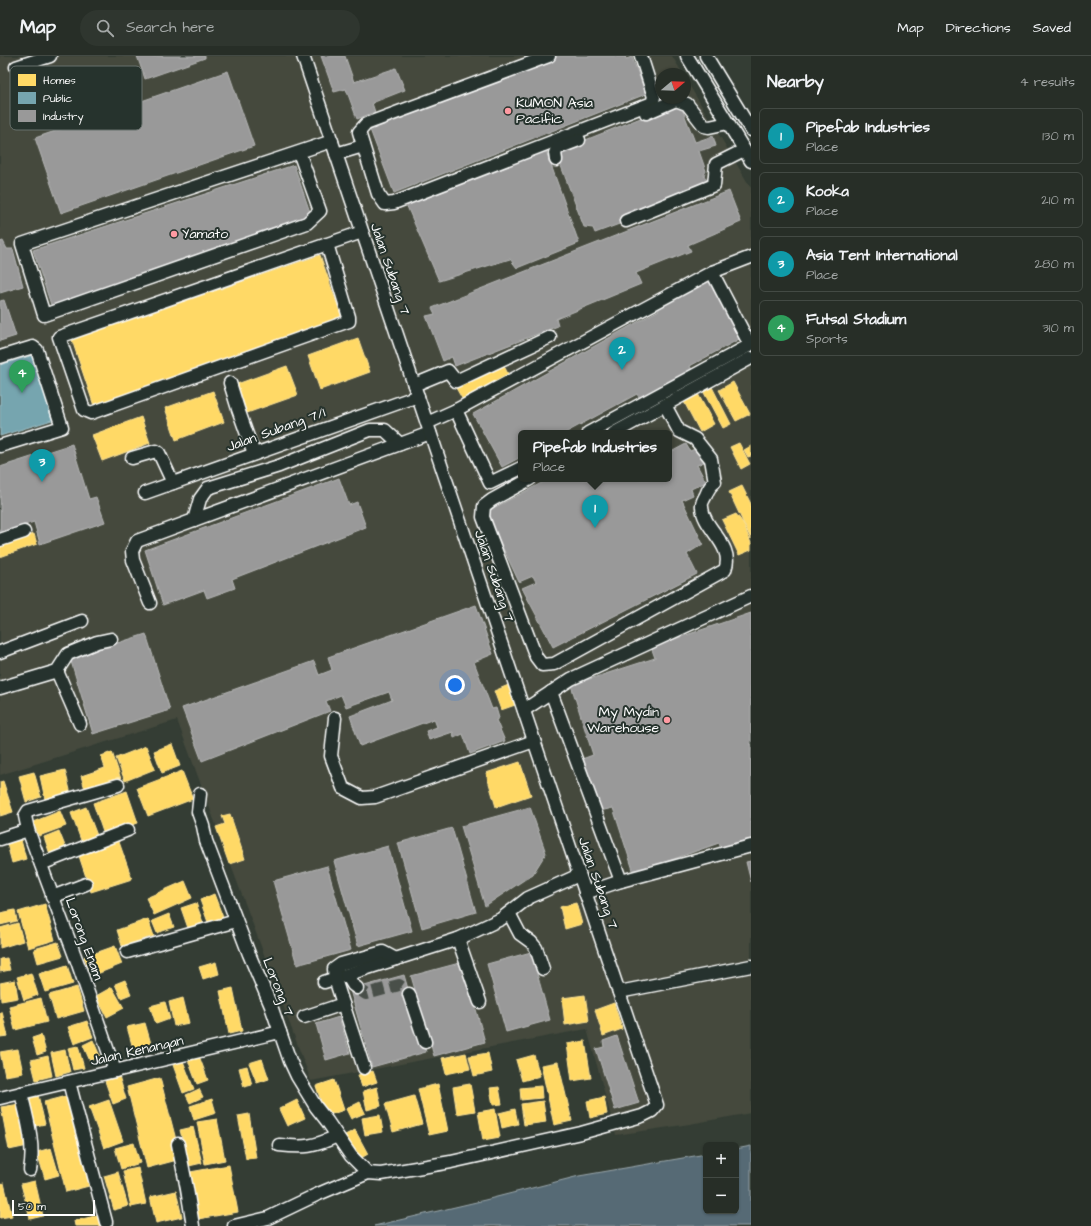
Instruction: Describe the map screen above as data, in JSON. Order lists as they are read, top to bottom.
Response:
{
  "streets": {
    "street": [
      "Jalan Subang 7",
      "Jalan Subang 7/1",
      "Lorong Enam",
      "Lorong 7",
      "Jalan Kenangan"
    ]
  },
  "crossings": [
    ["Jalan Subang 7", "Jalan Subang 7/1"],
    ["Jalan Subang 7", "Lorong 7"],
    ["Lorong Enam", "Jalan Kenangan"],
    ["Lorong 7", "Jalan Kenangan"]
  ],
  "places": ["KUMON Asia Pacific", "Yamato", "My Mydin Warehouse"],
  "legend": ["Homes", "Public", "Industry"],
  "scale_bar": "50 m",
  "north": "right",
  "page": {
    "header": "Map",
    "search": "Search here",
    "nav": ["Map", "Directions", "Saved"],
    "heading": ["Nearby", "4 results"],
    "list": [
      {
        "mark": "1",
        "name": "Pipefab Industries",
        "note": "Place",
        "value": "130 m"
      },
      {
        "mark": "2",
        "name": "Kooka",
        "note": "Place",
        "value": "210 m"
      },
      {
        "mark": "3",
        "name": "Asia Tent International",
        "note": "Place",
        "value": "280 m"
      },
      {
        "mark": "4",
        "name": "Futsal Stadium",
        "note": "Sports",
        "value": "310 m"
      }
    ],
    "pins": [
      "2",
      "4",
      "3",
      "1"
    ],
    "popup": ["Pipefab Industries", "Place"],
    "map_buttons": ["+", "−"],
    "scale": "50 m"
  }
}
